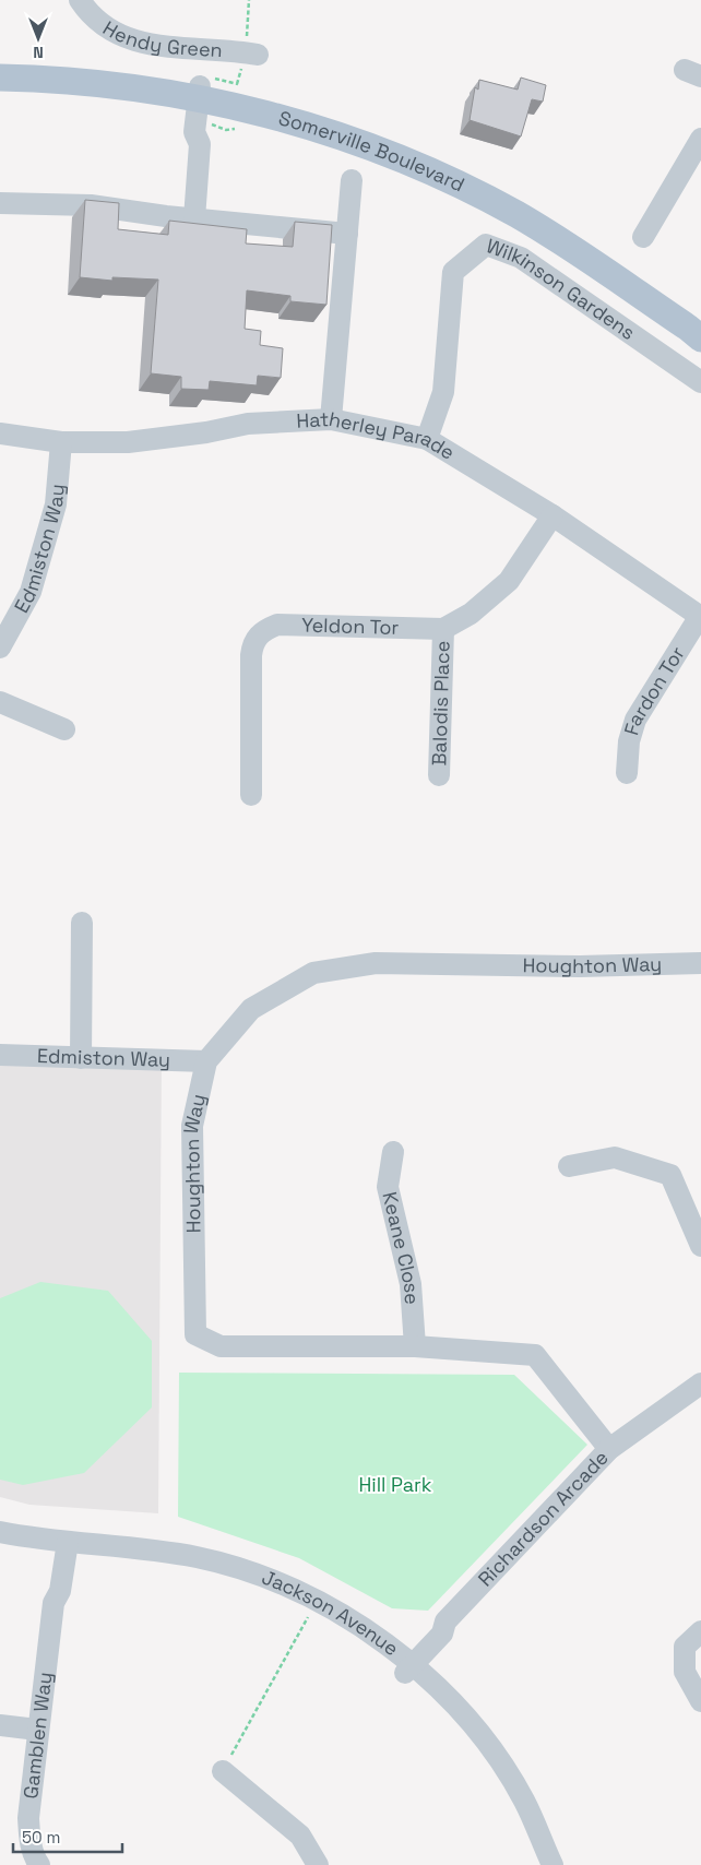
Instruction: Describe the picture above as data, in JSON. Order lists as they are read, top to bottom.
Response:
{
  "streets": {
    "main road": ["Somerville Boulevard"],
    "street": [
      "Hendy Green",
      "Wilkinson Gardens",
      "Hatherley Parade",
      "Edmiston Way",
      "Yeldon Tor",
      "Fardon Tor",
      "Balodis Place",
      "Houghton Way",
      "Keane Close",
      "Richardson Arcade",
      "Jackson Avenue",
      "Gamblen Way"
    ]
  },
  "crossings": [
    ["Wilkinson Gardens", "Hatherley Parade"],
    ["Hatherley Parade", "Edmiston Way"],
    ["Hatherley Parade", "Fardon Tor"],
    ["Edmiston Way", "Houghton Way"],
    ["Yeldon Tor", "Balodis Place"],
    ["Houghton Way", "Keane Close"],
    ["Houghton Way", "Richardson Arcade"],
    ["Richardson Arcade", "Jackson Avenue"],
    ["Jackson Avenue", "Gamblen Way"]
  ],
  "parks": ["Hill Park"],
  "scale_bar": "50 m",
  "north": "bottom"
}
